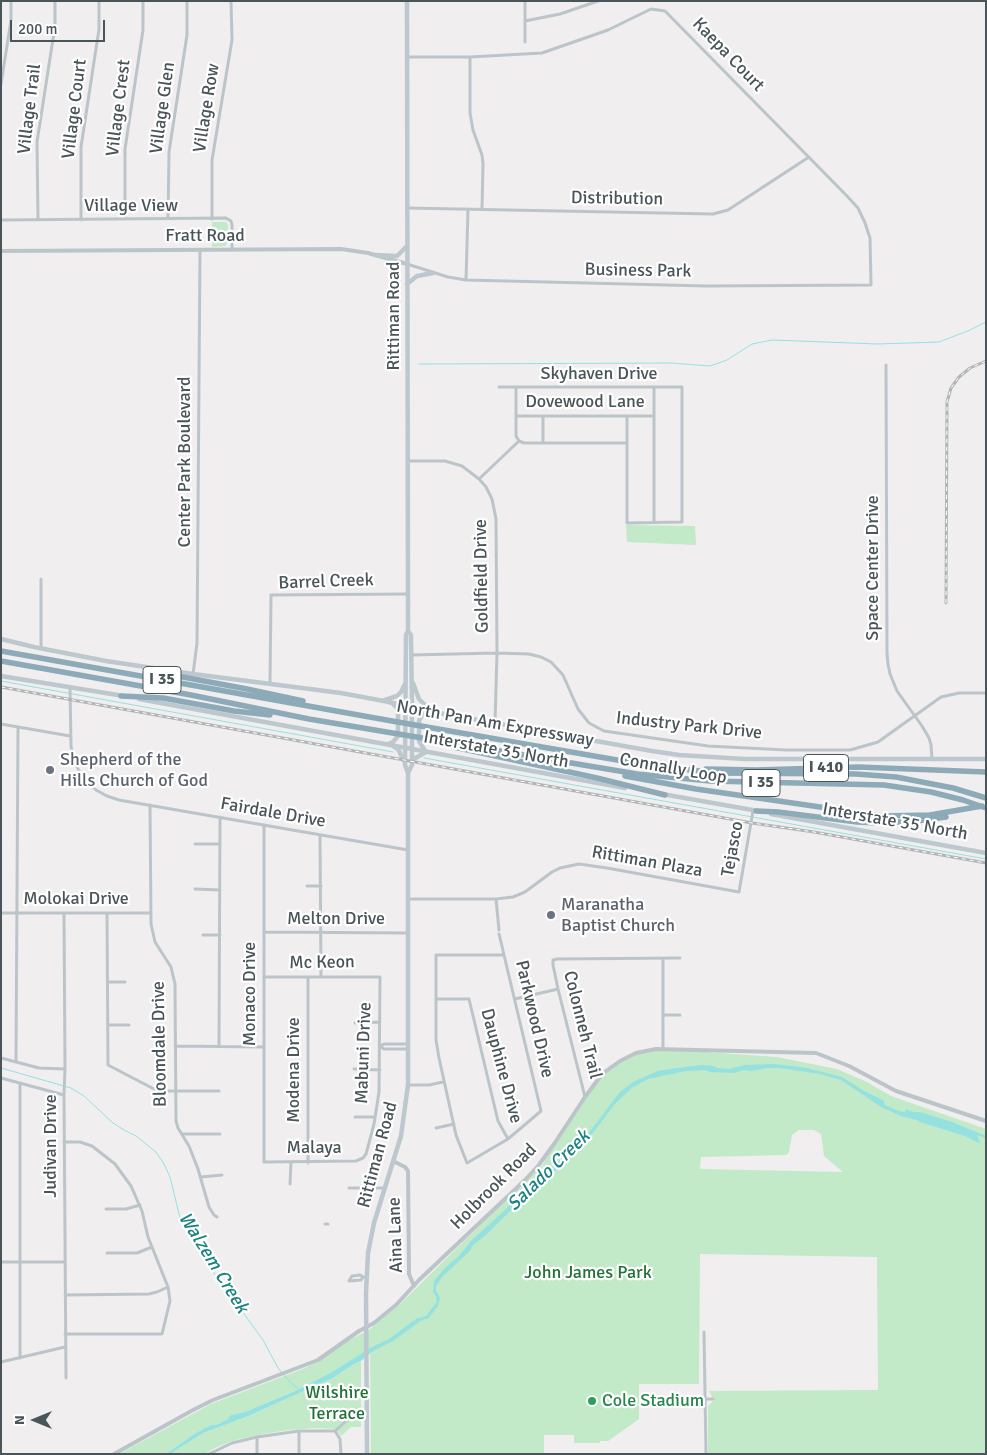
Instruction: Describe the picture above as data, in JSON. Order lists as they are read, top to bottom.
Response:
{
  "streets": {
    "highway": [
      "I 35",
      "North Pan Am Expressway",
      "I 410",
      "Connally Loop"
    ],
    "main road": ["Rittiman Road", "Interstate 35 North"],
    "street": [
      "Kaepa Court",
      "Village Crest",
      "Village Glen",
      "Village Row",
      "Village Trail",
      "Village Court",
      "Distribution",
      "Village View",
      "Fratt Road",
      "Business Park",
      "Skyhaven Drive",
      "Dovewood Lane",
      "Center Park Boulevard",
      "Space Center Drive",
      "Goldfield Drive",
      "Barrel Creek",
      "Industry Park Drive",
      "Fairdale Drive",
      "Tejasco",
      "Rittiman Plaza",
      "Molokai Drive",
      "Melton Drive",
      "Mc Keon",
      "Monaco Drive",
      "Parkwood Drive",
      "Colonneh Trail",
      "Bloomdale Drive",
      "Mabuni Drive",
      "Dauphine Drive",
      "Modena Drive",
      "Judivan Drive",
      "Malaya",
      "Holbrook Road",
      "Aina Lane"
    ]
  },
  "crossings": [
    ["Kaepa Court", "Distribution"],
    ["Kaepa Court", "Business Park"],
    ["Kaepa Court", "Rittiman Road"],
    ["Village Crest", "Village View"],
    ["Village Glen", "Village View"],
    ["Village Row", "Village View"],
    ["Village Trail", "Village View"],
    ["Village Court", "Village View"],
    ["Distribution", "Rittiman Road"],
    ["Village View", "Fratt Road"],
    ["Fratt Road", "Business Park"],
    ["Fratt Road", "Rittiman Road"],
    ["Fratt Road", "Center Park Boulevard"],
    ["Business Park", "Rittiman Road"],
    ["Rittiman Road", "Goldfield Drive"],
    ["Rittiman Road", "Barrel Creek"],
    ["Rittiman Road", "Industry Park Drive"],
    ["Rittiman Road", "Interstate 35 North"],
    ["Rittiman Road", "Fairdale Drive"],
    ["Rittiman Road", "Rittiman Plaza"],
    ["Rittiman Road", "Melton Drive"],
    ["Rittiman Road", "Aina Lane"],
    ["Center Park Boulevard", "Interstate 35 North"],
    ["Space Center Drive", "Industry Park Drive"],
    ["Space Center Drive", "Interstate 35 North"],
    ["Goldfield Drive", "Industry Park Drive"],
    ["Goldfield Drive", "Interstate 35 North"],
    ["Barrel Creek", "Interstate 35 North"],
    ["North Pan Am Expressway", "Connally Loop"],
    ["Interstate 35 North", "Fairdale Drive"],
    ["Interstate 35 North", "Tejasco"],
    ["Fairdale Drive", "Monaco Drive"],
    ["Fairdale Drive", "Bloomdale Drive"],
    ["Tejasco", "Rittiman Plaza"],
    ["Rittiman Plaza", "Parkwood Drive"],
    ["Molokai Drive", "Bloomdale Drive"],
    ["Molokai Drive", "Judivan Drive"],
    ["Melton Drive", "Monaco Drive"],
    ["Mc Keon", "Monaco Drive"],
    ["Mc Keon", "Mabuni Drive"],
    ["Mc Keon", "Modena Drive"],
    ["Monaco Drive", "Malaya"],
    ["Parkwood Drive", "Dauphine Drive"],
    ["Colonneh Trail", "Holbrook Road"],
    ["Mabuni Drive", "Malaya"],
    ["Modena Drive", "Malaya"],
    ["Holbrook Road", "Aina Lane"]
  ],
  "water": ["Salado Creek", "Walzem Creek"],
  "parks": ["John James Park", "Wilshire Terrace"],
  "places": ["Shepherd of the Hills Church of God", "Maranatha Baptist Church", "Cole Stadium"],
  "scale_bar": "200 m",
  "north": "left"
}
